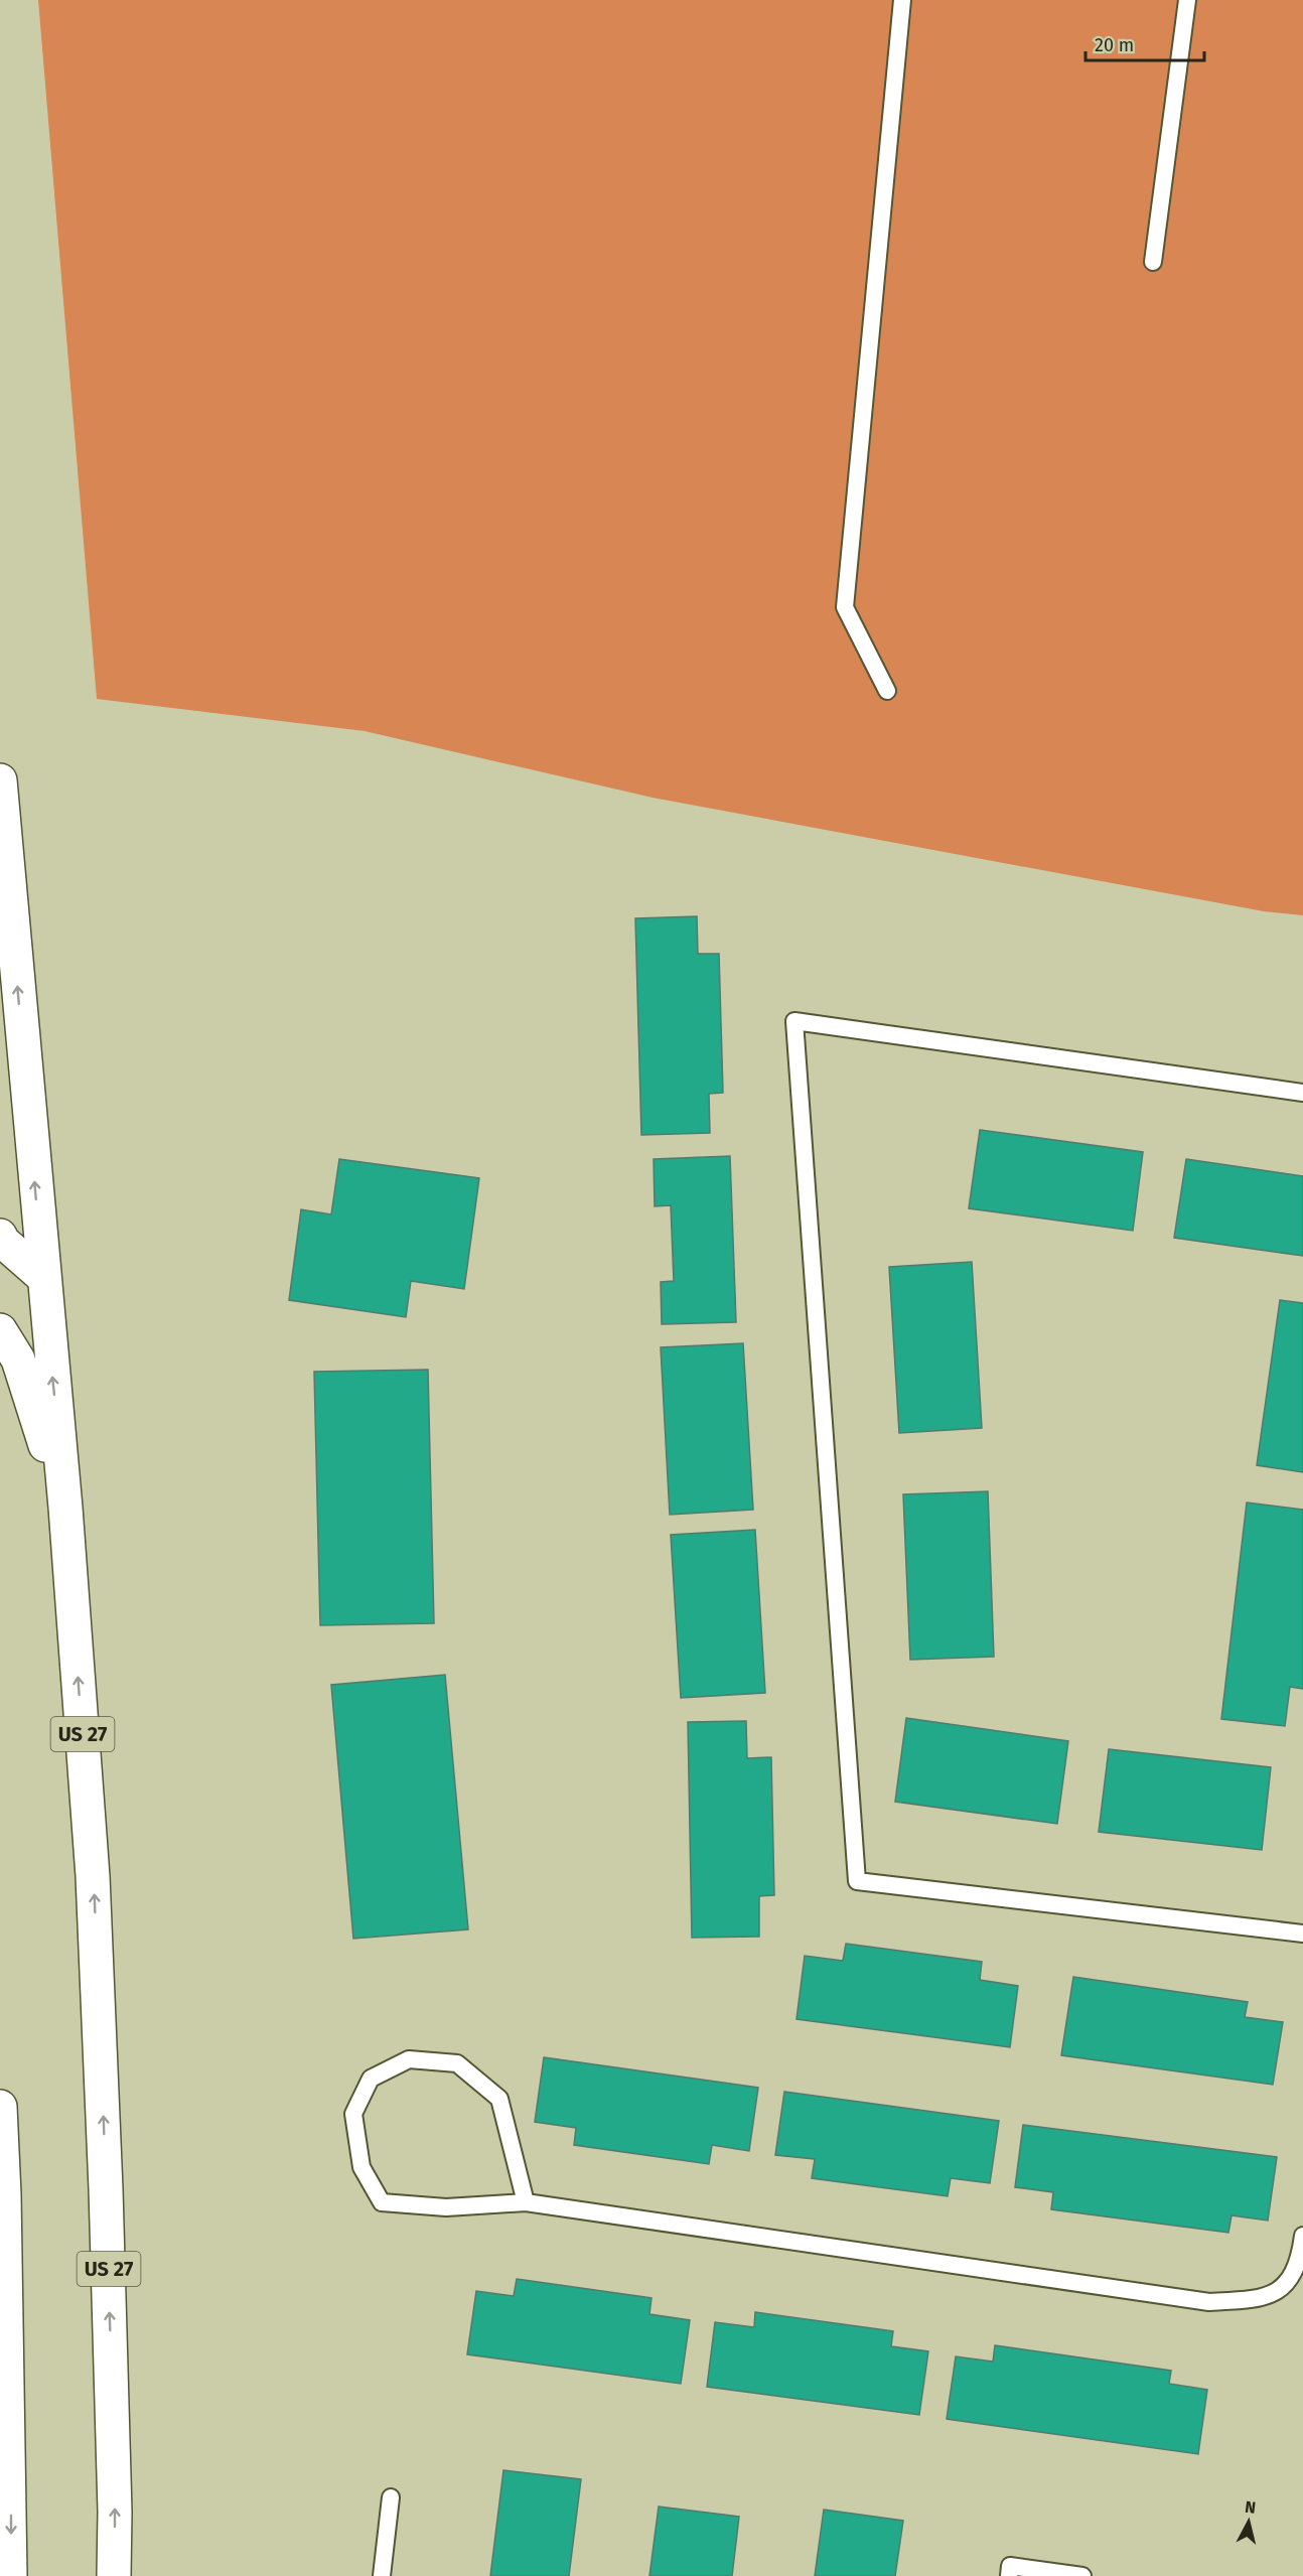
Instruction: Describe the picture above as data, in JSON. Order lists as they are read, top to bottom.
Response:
{
  "streets": {
    "highway": ["US 27"]
  },
  "scale_bar": "20 m",
  "north": "top"
}
